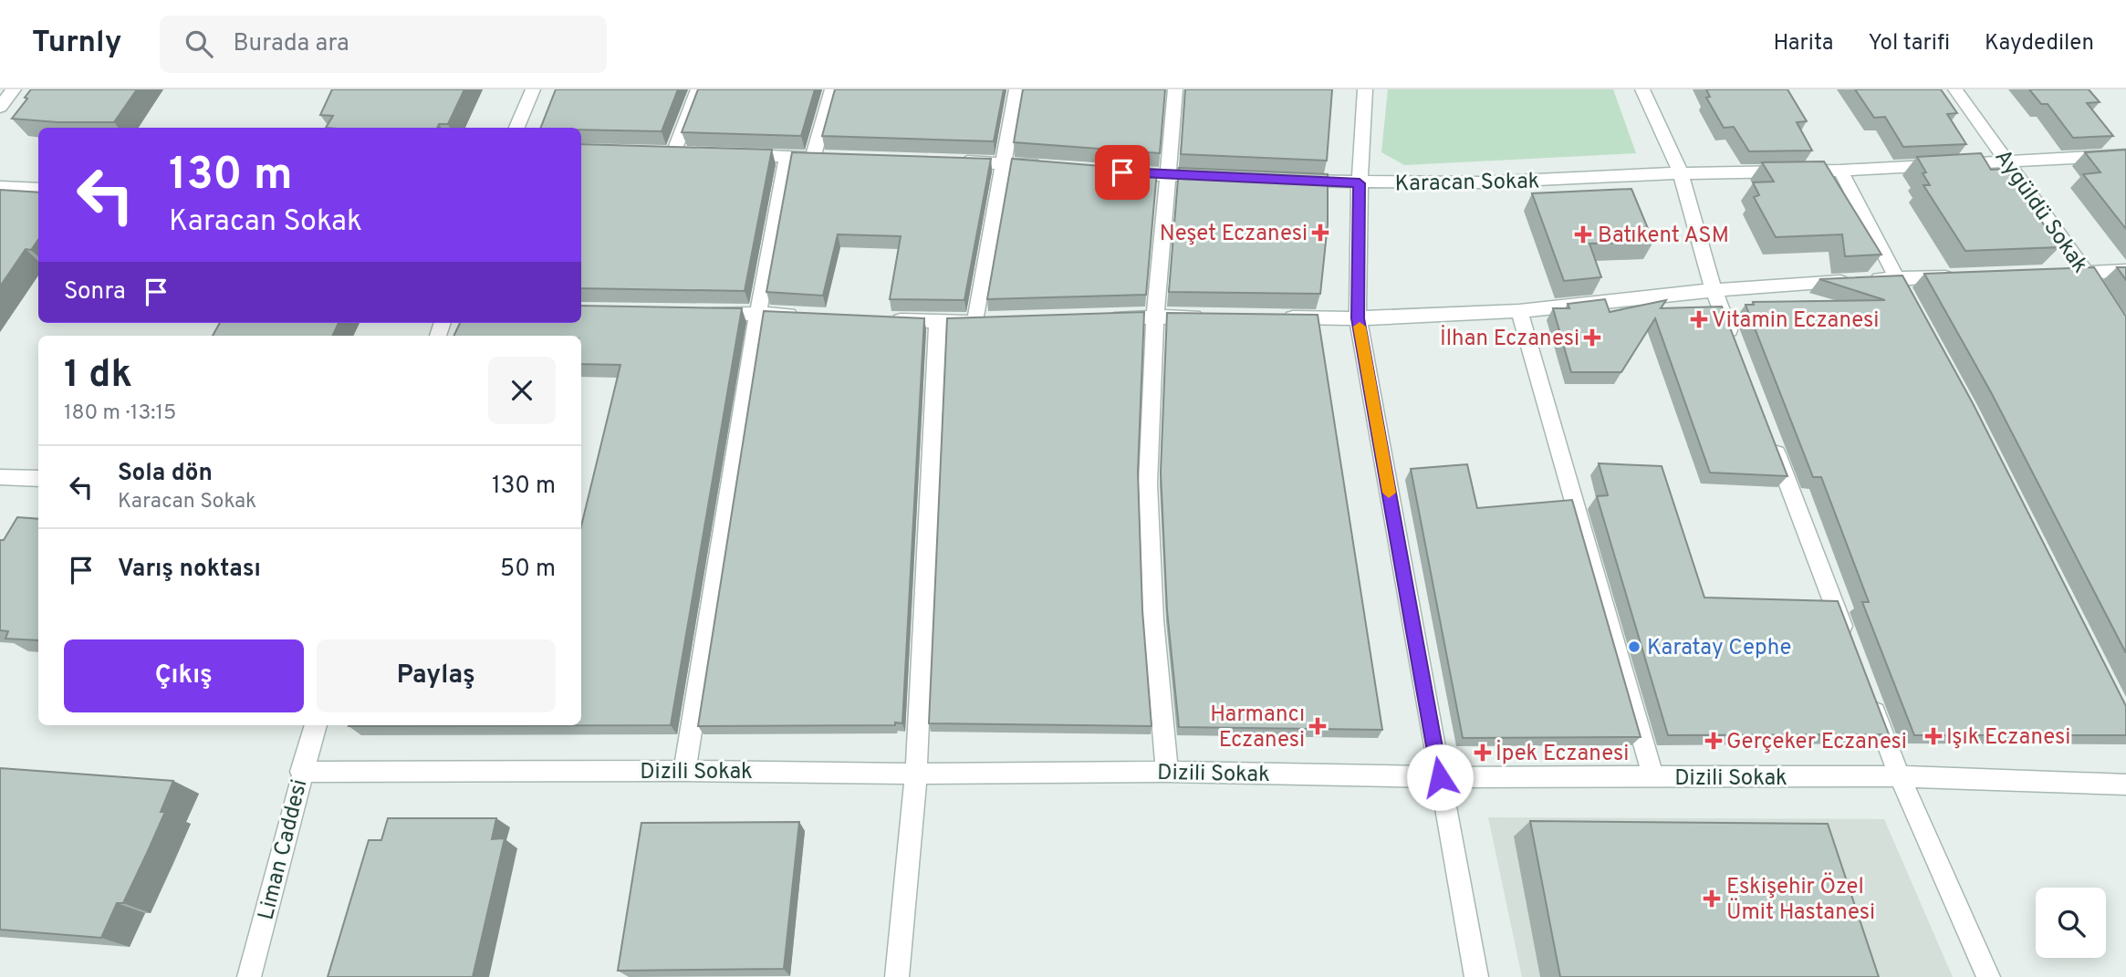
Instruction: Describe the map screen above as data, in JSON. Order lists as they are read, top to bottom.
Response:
{
  "streets": {
    "street": [
      "Karacan Sokak",
      "Aygüldü Sokak",
      "Dizili Sokak",
      "Liman Caddesi"
    ]
  },
  "crossings": [
    ["Karacan Sokak", "Aygüldü Sokak"],
    ["Dizili Sokak", "Liman Caddesi"]
  ],
  "places": {
    "health": [
      "Neşet Eczanesi",
      "Batıkent ASM",
      "Vitamin Eczanesi",
      "İlhan Eczanesi",
      "Harmancı Eczanesi",
      "Işık Eczanesi",
      "Gerçeker Eczanesi",
      "İpek Eczanesi",
      "Eskişehir Özel Ümit Hastanesi"
    ],
    "other": ["Karatay Cephe"]
  },
  "page": {
    "header": "Turnly",
    "search": "Burada ara",
    "nav": ["Harita", "Yol tarifi", "Kaydedilen"],
    "turn": ["130 m", "Karacan Sokak"],
    "then": "Sonra",
    "heading": ["1 dk", "180 m · 13:15"],
    "list": [
      {
        "name": "Sola dön",
        "note": "Karacan Sokak",
        "value": "130 m"
      },
      {
        "name": "Varış noktası",
        "value": "50 m"
      }
    ],
    "buttons": ["Çıkış", "Paylaş"]
  }
}
